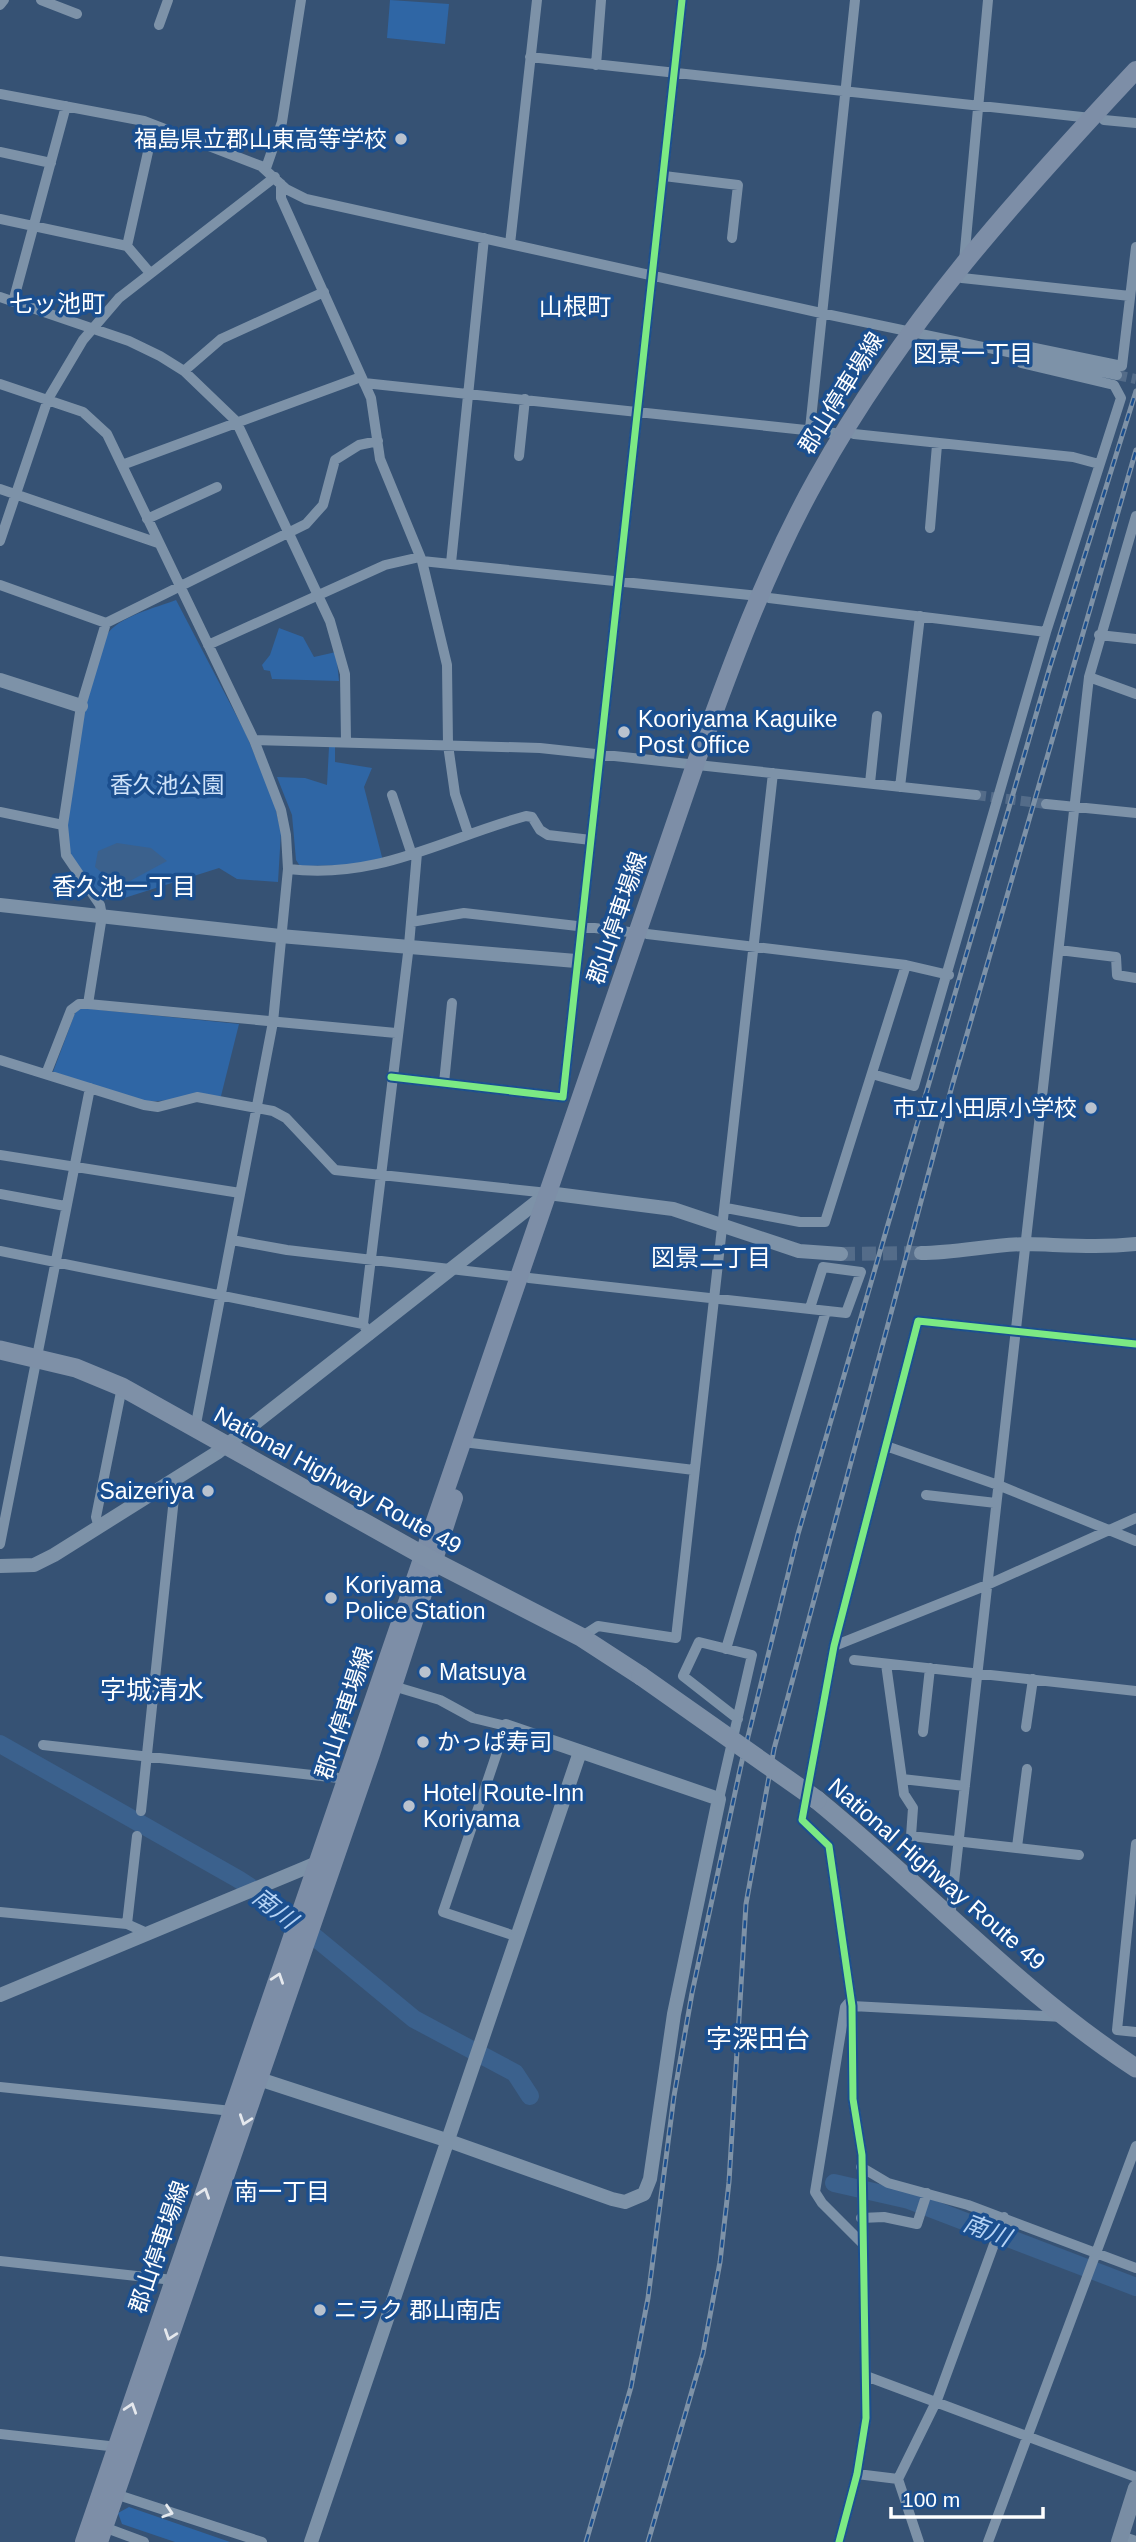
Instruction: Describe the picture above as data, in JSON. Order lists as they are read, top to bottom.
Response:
{
  "streets": {
    "highway": ["National Highway Route 49"],
    "main road": ["郡山停車場線"]
  },
  "crossings": [
    ["郡山停車場線", "National Highway Route 49"]
  ],
  "districts": [
    "七ッ池町",
    "山根町",
    "図景一丁目",
    "香久池一丁目",
    "図景二丁目",
    "字城清水",
    "字深田台",
    "南一丁目"
  ],
  "water": ["南川"],
  "parks": ["香久池公園"],
  "places": [
    "福島県立郡山東高等学校",
    "Kooriyama Kaguike Post Office",
    "市立小田原小学校",
    "Saizeriya",
    "Koriyama Police Station",
    "Matsuya",
    "かっぱ寿司",
    "Hotel Route-Inn Koriyama",
    "ニラク 郡山南店"
  ],
  "scale_bar": "100 m"
}
